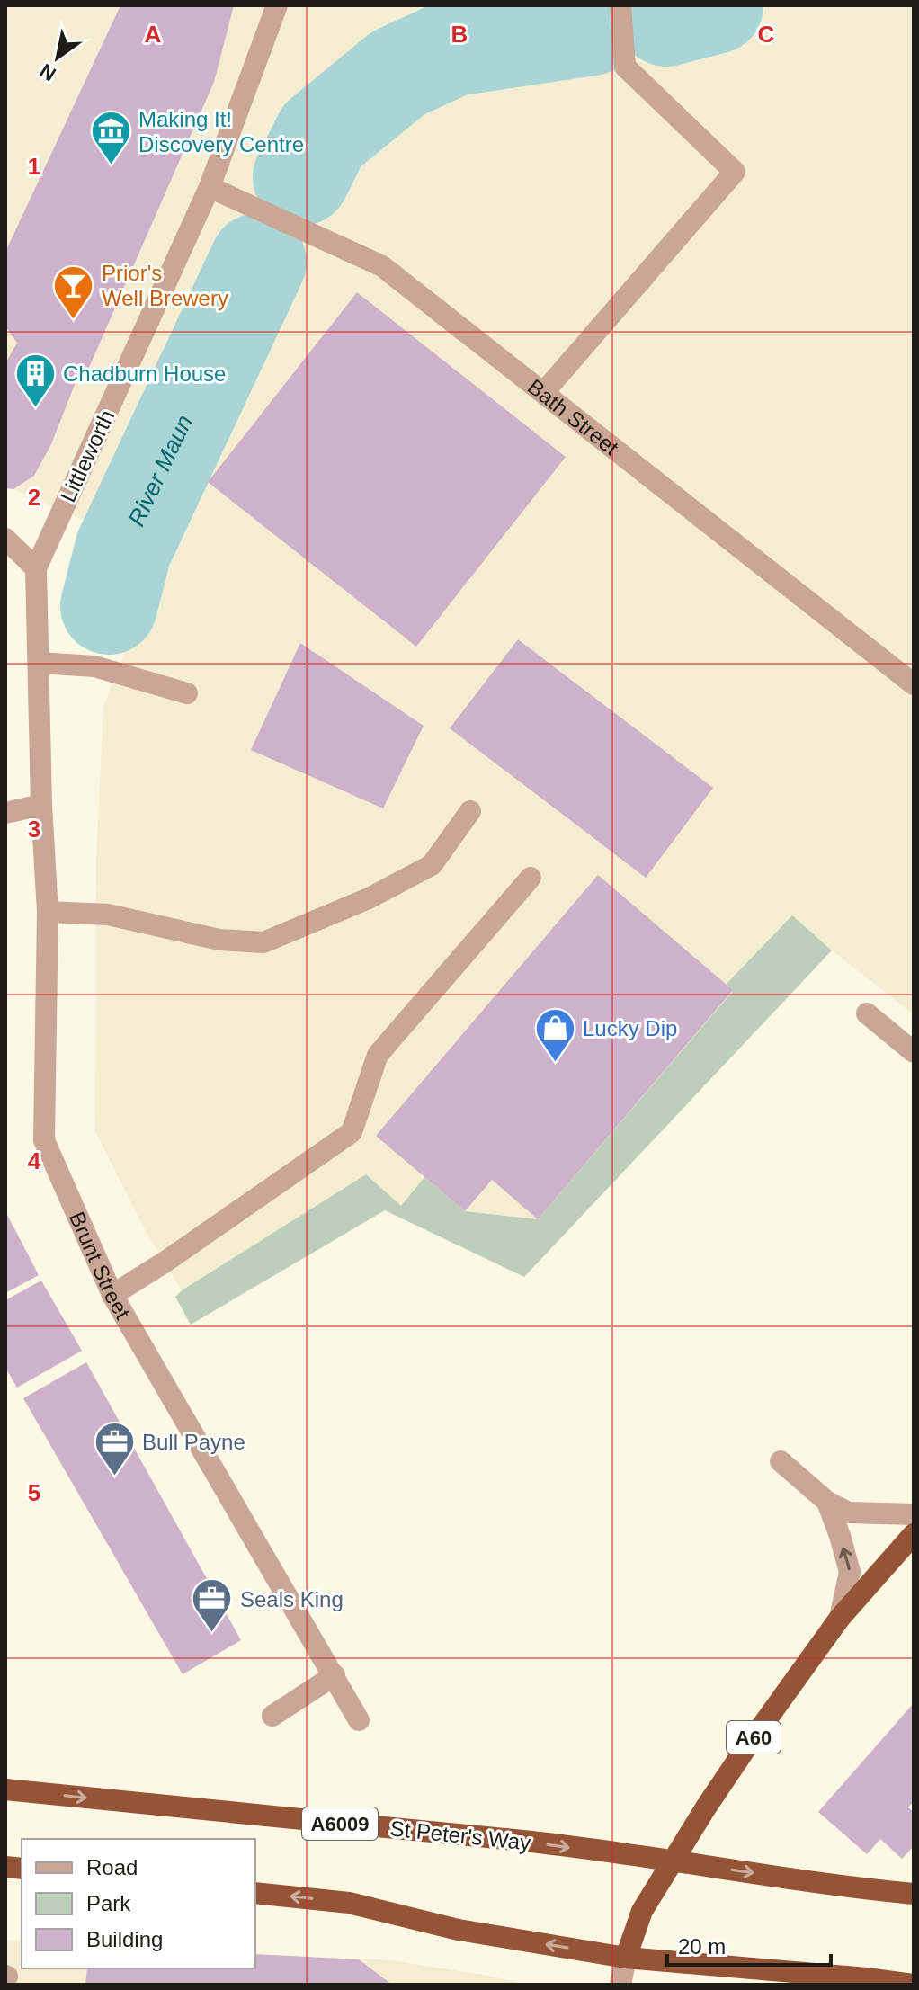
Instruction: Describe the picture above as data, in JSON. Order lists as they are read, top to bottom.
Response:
{
  "streets": {
    "highway": ["A60", "A6009", "St Peter's Way"],
    "street": ["Bath Street", "Littleworth", "Brunt Street"]
  },
  "crossings": [
    ["Bath Street", "Littleworth"],
    ["Littleworth", "Brunt Street"],
    ["A60", "St Peter's Way"]
  ],
  "water": ["River Maun"],
  "places": {
    "museum": ["Making It! Discovery Centre"],
    "bar": ["Prior's Well Brewery"],
    "building": ["Chadburn House"],
    "shop": ["Lucky Dip"],
    "office": ["Bull Payne", "Seals King"]
  },
  "legend": ["Road", "Park", "Building"],
  "scale_bar": "20 m",
  "north": "bottom left",
  "grid": {
    "columns": ["A", "B", "C"],
    "rows": [
      "1",
      "2",
      "3",
      "4",
      "5"
    ]
  }
}
